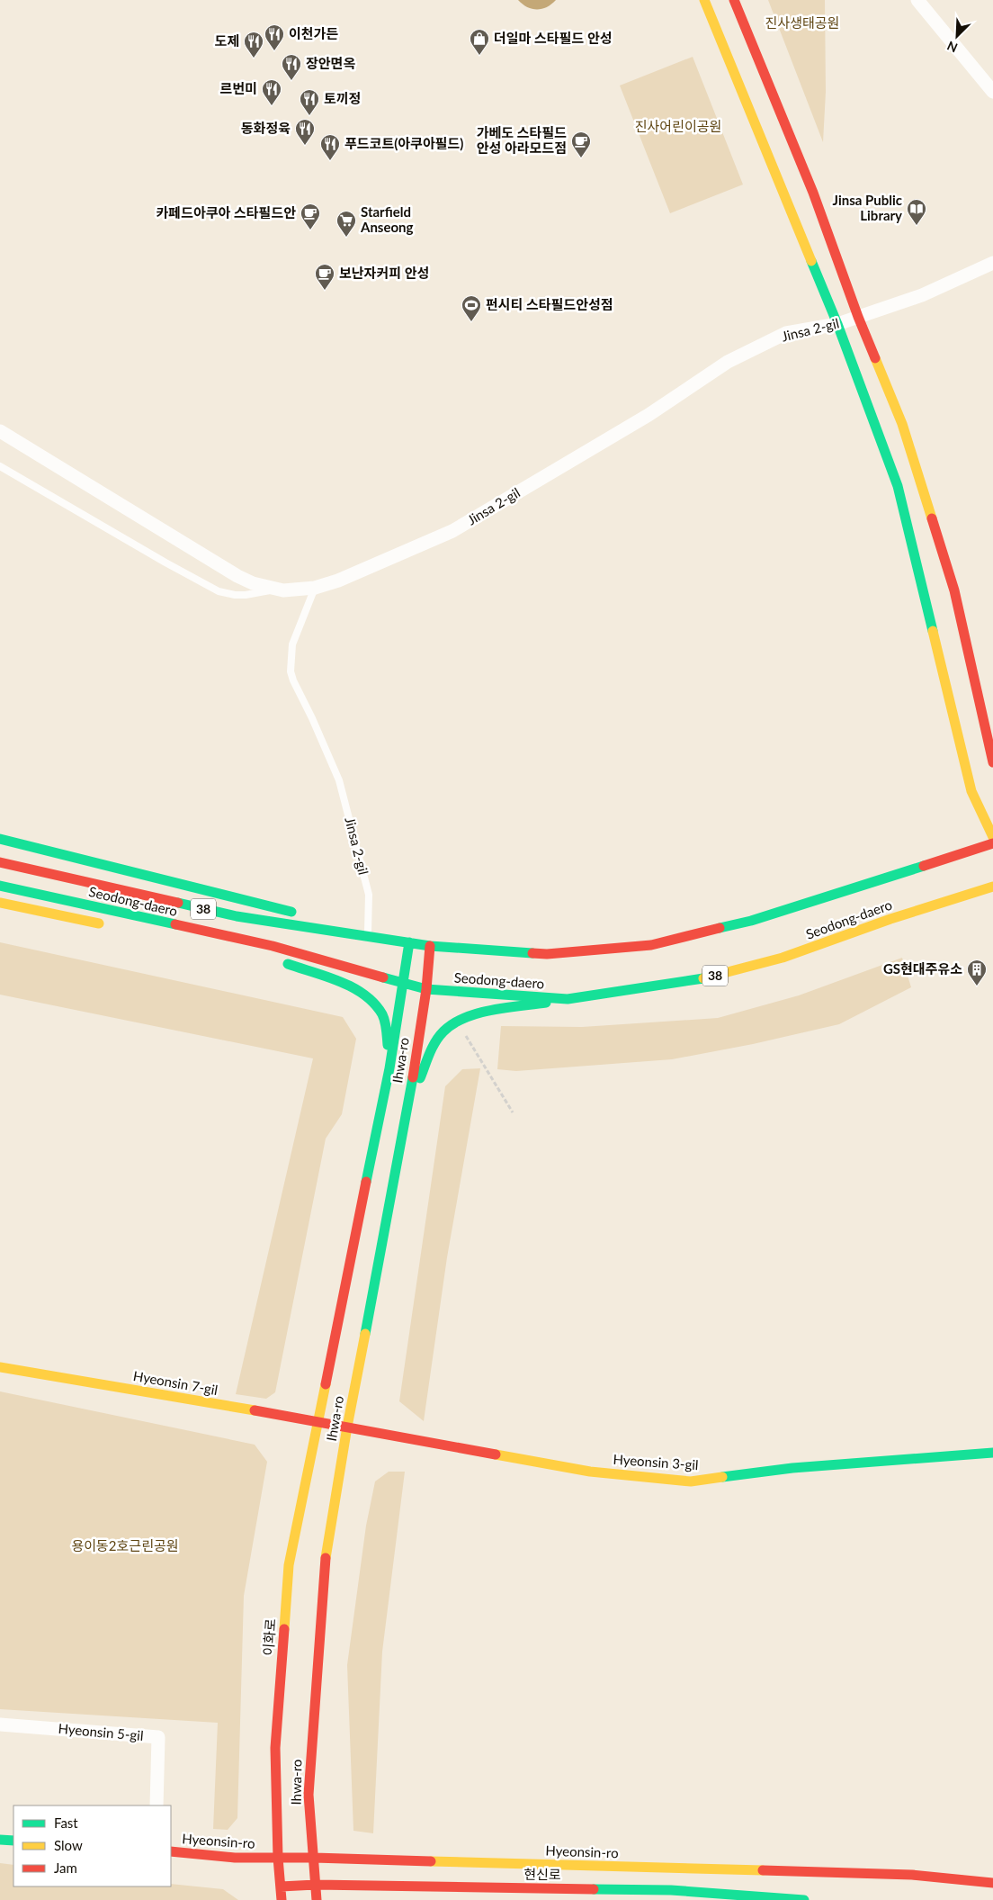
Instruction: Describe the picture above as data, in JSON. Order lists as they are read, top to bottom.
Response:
{
  "streets": {
    "street": [
      "Jinsa 2-gil",
      "Seodong-daero",
      "38",
      "Ihwa-ro",
      "Hyeonsin 7-gil",
      "Hyeonsin 3-gil",
      "이화로",
      "Hyeonsin 5-gil",
      "Hyeonsin-ro",
      "현신로"
    ]
  },
  "crossings": [
    ["Seodong-daero", "Ihwa-ro"],
    ["Ihwa-ro", "Hyeonsin 7-gil"],
    ["Ihwa-ro", "Hyeonsin 3-gil"],
    ["Ihwa-ro", "Hyeonsin-ro"],
    ["Ihwa-ro", "현신로"],
    ["Hyeonsin 7-gil", "Hyeonsin 3-gil"],
    ["Hyeonsin 7-gil", "이화로"],
    ["이화로", "Hyeonsin-ro"],
    ["이화로", "현신로"]
  ],
  "parks": ["진사생태공원", "진사어린이공원", "용이동2호근린공원"],
  "places": {
    "restaurant": [
      "이천가든",
      "도제",
      "장안면옥",
      "르번미",
      "토끼정",
      "동화정육",
      "푸드코트(아쿠아필드)"
    ],
    "shop": ["더일마 스타필드 안성"],
    "cafe": ["가베도 스타필드 안성 아라모드점", "카페드아쿠아 스타필드안", "보난자커피 안성"],
    "library": ["Jinsa Public Library"],
    "supermarket": ["Starfield Anseong"],
    "sports": ["펀시티 스타필드안성점"],
    "building": ["GS현대주유소"]
  },
  "legend": ["Fast", "Slow", "Jam"],
  "north": "bottom left"
}
